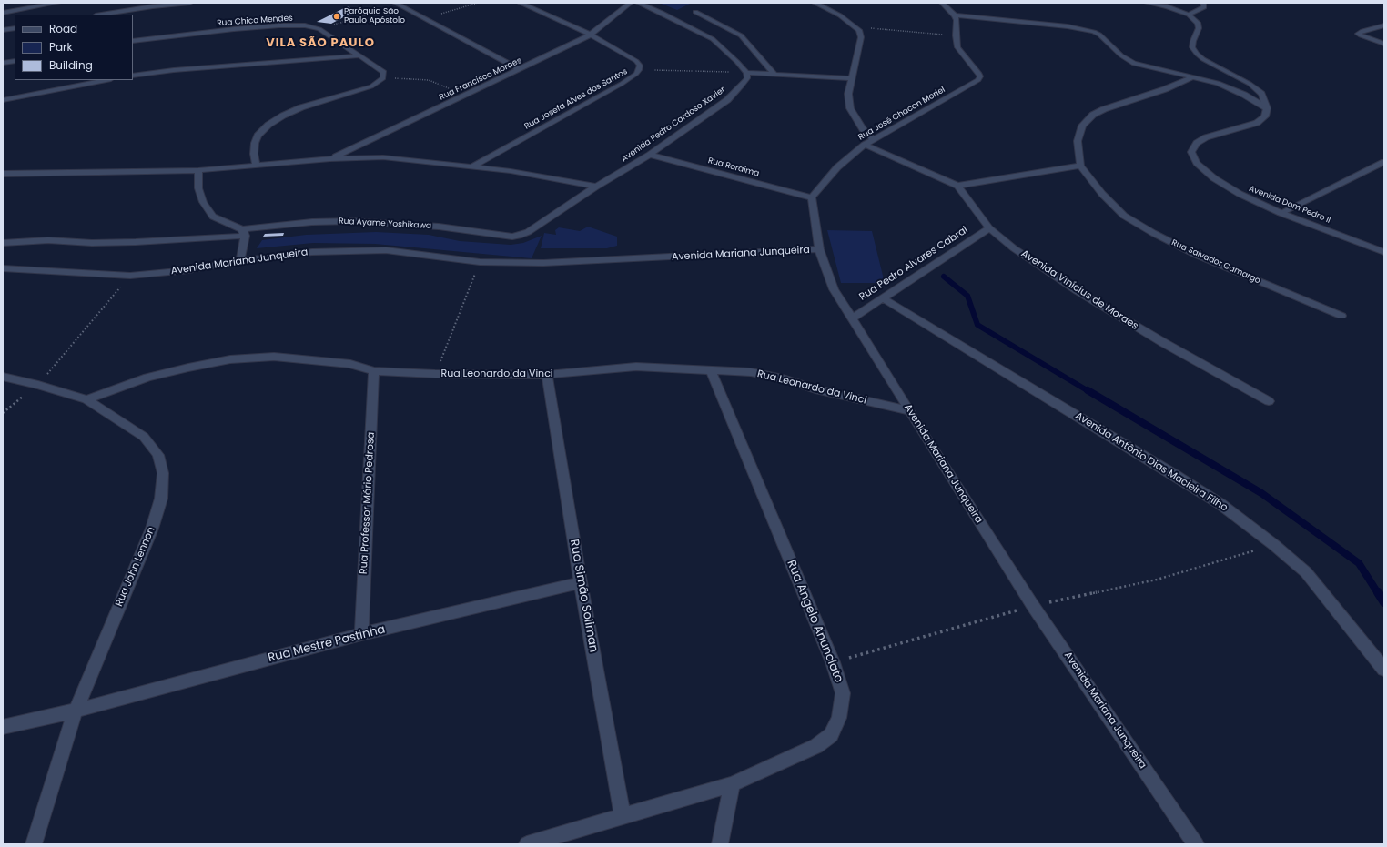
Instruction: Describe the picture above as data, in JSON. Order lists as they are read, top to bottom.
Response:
{
  "streets": {
    "street": [
      "Rua Chico Mendes",
      "Rua Francisco Moraes",
      "Rua Josefa Alves dos Santos",
      "Rua José Chacon Moriel",
      "Avenida Pedro Cardoso Xavier",
      "Rua Roraima",
      "Avenida Dom Pedro II",
      "Rua Ayame Yoshikawa",
      "Avenida Mariana Junqueira",
      "Rua Salvador Camargo",
      "Rua Pedro Alvares Cabral",
      "Avenida Vinícius de Moraes",
      "Rua Leonardo da Vinci",
      "Avenida Antônio Dias Macieira Filho",
      "Rua Professor Mário Pedrosa",
      "Rua John Lennon",
      "Rua Simão Soliman",
      "Rua Angelo Anunciato",
      "Rua Mestre Pastinha"
    ]
  },
  "crossings": [
    ["Rua Francisco Moraes", "Rua Josefa Alves dos Santos"],
    ["Rua José Chacon Moriel", "Rua Roraima"],
    ["Rua José Chacon Moriel", "Avenida Vinícius de Moraes"],
    ["Avenida Pedro Cardoso Xavier", "Rua Roraima"],
    ["Avenida Pedro Cardoso Xavier", "Rua Ayame Yoshikawa"],
    ["Avenida Mariana Junqueira", "Rua Pedro Alvares Cabral"],
    ["Avenida Mariana Junqueira", "Rua Leonardo da Vinci"],
    ["Rua Pedro Alvares Cabral", "Avenida Vinícius de Moraes"],
    ["Rua Pedro Alvares Cabral", "Avenida Antônio Dias Macieira Filho"],
    ["Rua Leonardo da Vinci", "Rua Professor Mário Pedrosa"],
    ["Rua Leonardo da Vinci", "Rua John Lennon"],
    ["Rua Leonardo da Vinci", "Rua Simão Soliman"],
    ["Rua Leonardo da Vinci", "Rua Angelo Anunciato"],
    ["Rua Professor Mário Pedrosa", "Rua Mestre Pastinha"],
    ["Rua John Lennon", "Rua Mestre Pastinha"],
    ["Rua Simão Soliman", "Rua Angelo Anunciato"],
    ["Rua Simão Soliman", "Rua Mestre Pastinha"]
  ],
  "districts": ["VILA SÃO PAULO"],
  "places": ["Paróquia São Paulo Apóstolo"],
  "legend": ["Road", "Park", "Building"]
}
